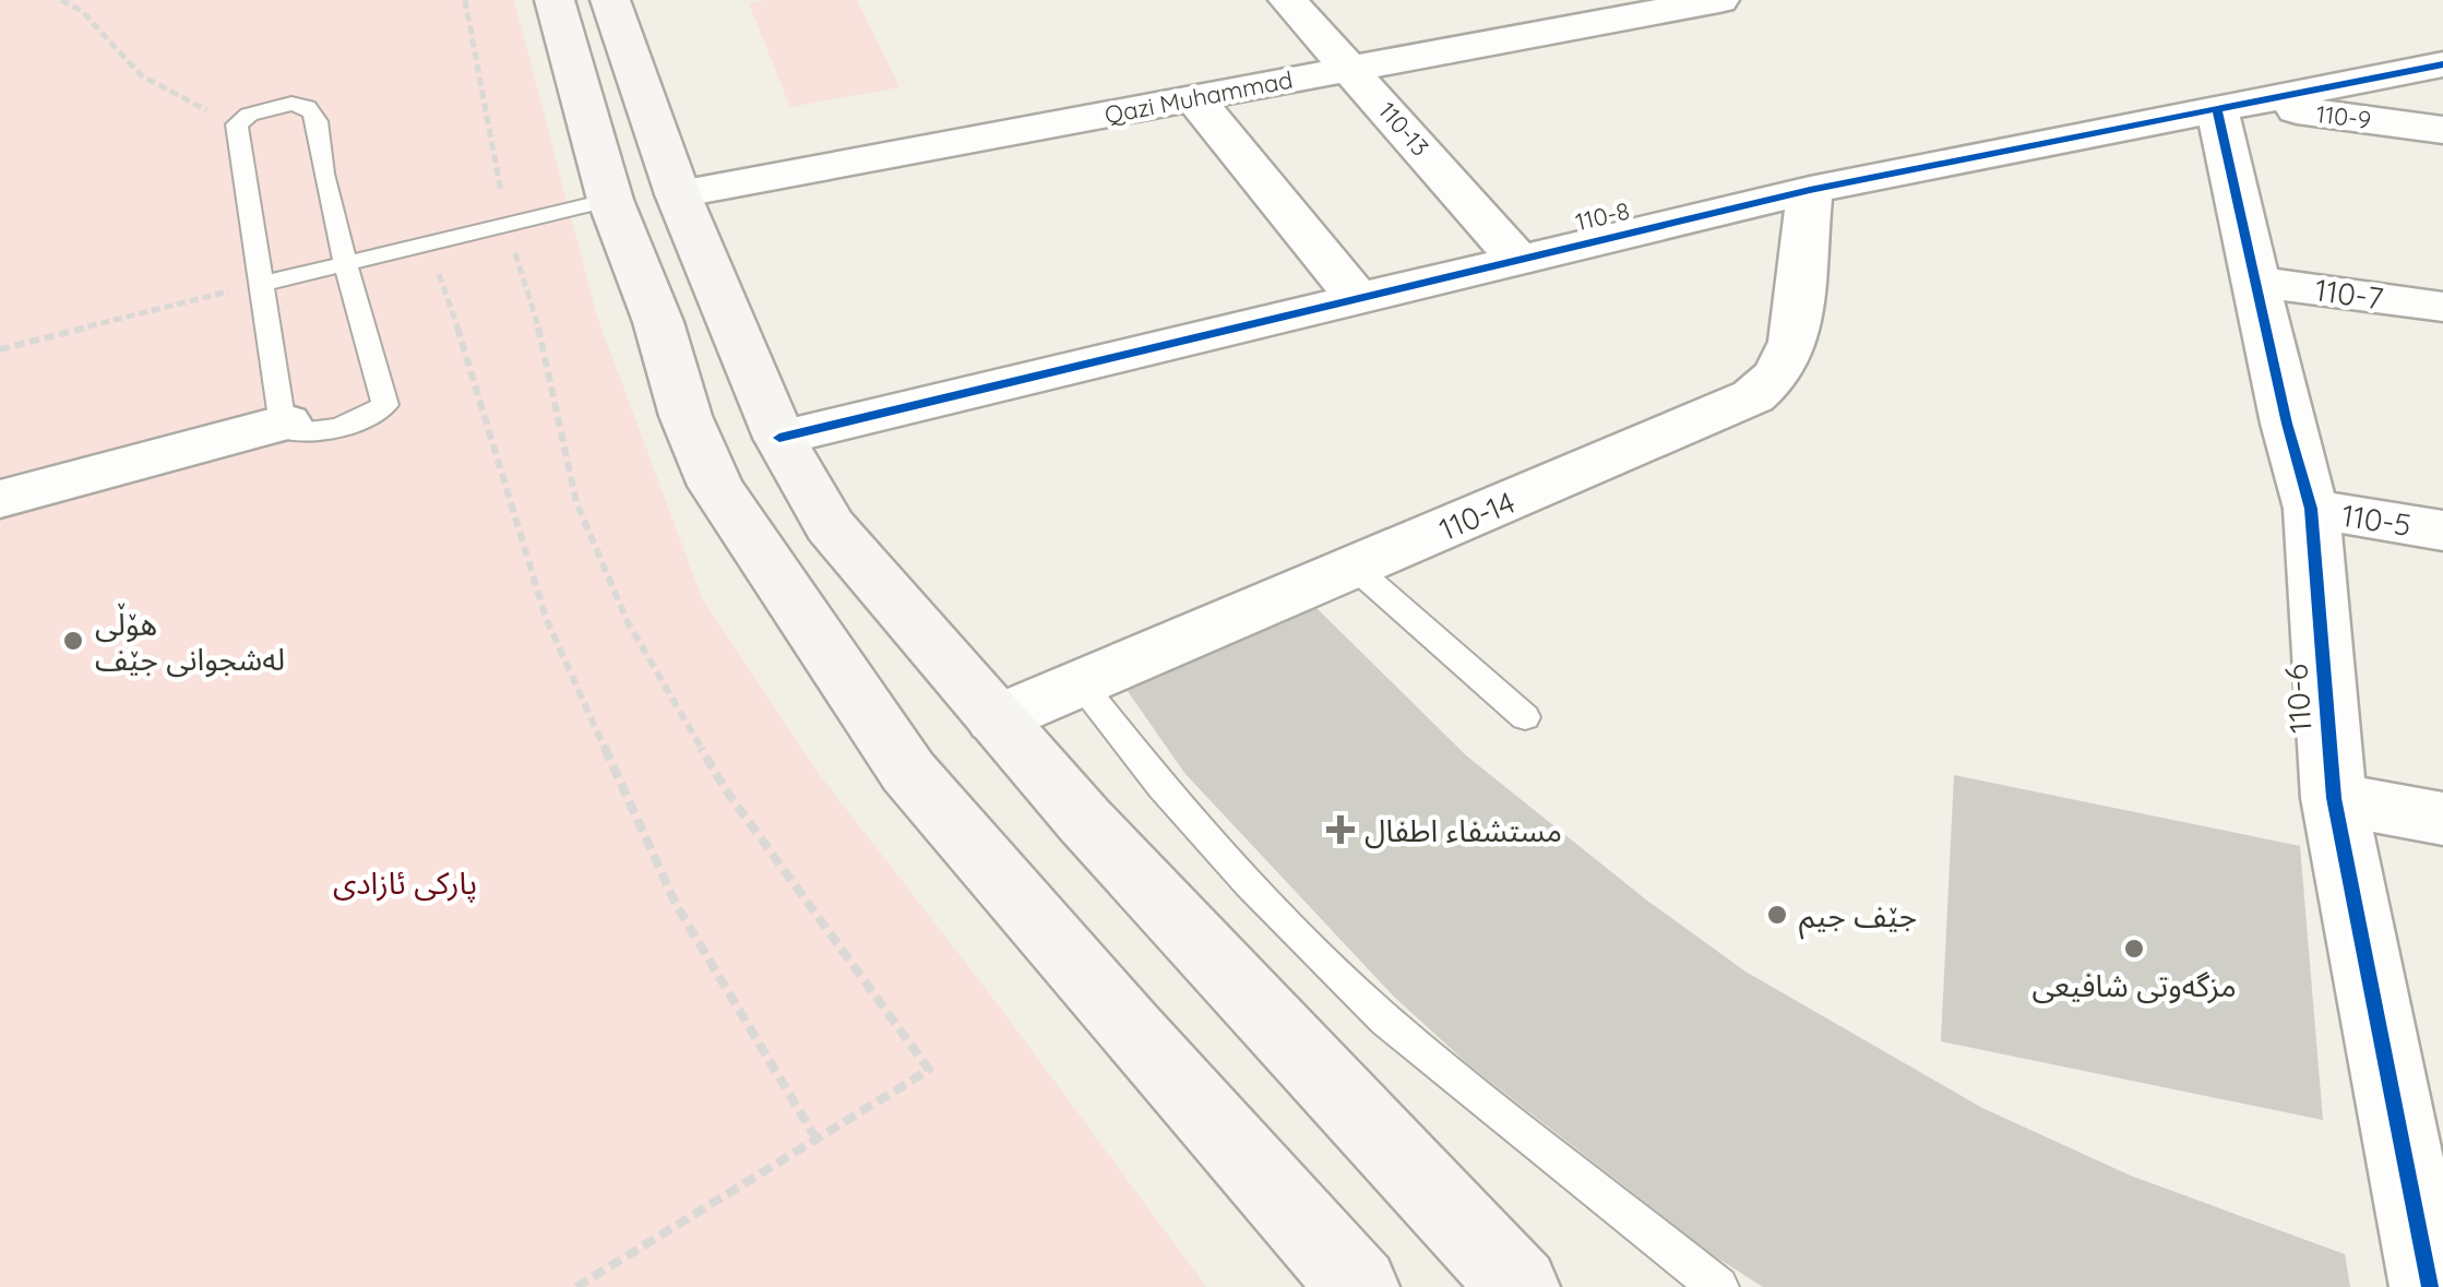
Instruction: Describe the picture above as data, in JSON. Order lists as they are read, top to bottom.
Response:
{
  "streets": {
    "street": [
      "Qazi Muhammad",
      "110-9",
      "110-13",
      "110-8",
      "110-7",
      "110-14",
      "110-5",
      "110-6"
    ]
  },
  "crossings": [
    ["Qazi Muhammad", "110-13"],
    ["110-9", "110-8"],
    ["110-9", "110-6"],
    ["110-13", "110-8"],
    ["110-8", "110-14"],
    ["110-8", "110-6"],
    ["110-7", "110-6"],
    ["110-5", "110-6"]
  ],
  "parks": ["پارکی ئازادی"],
  "places": {
    "other": ["هۆڵی لەشجوانی جێف", "جێف جیم", "مزگەوتی شافیعی"],
    "health": ["مستشفاء اطفال"]
  }
}
